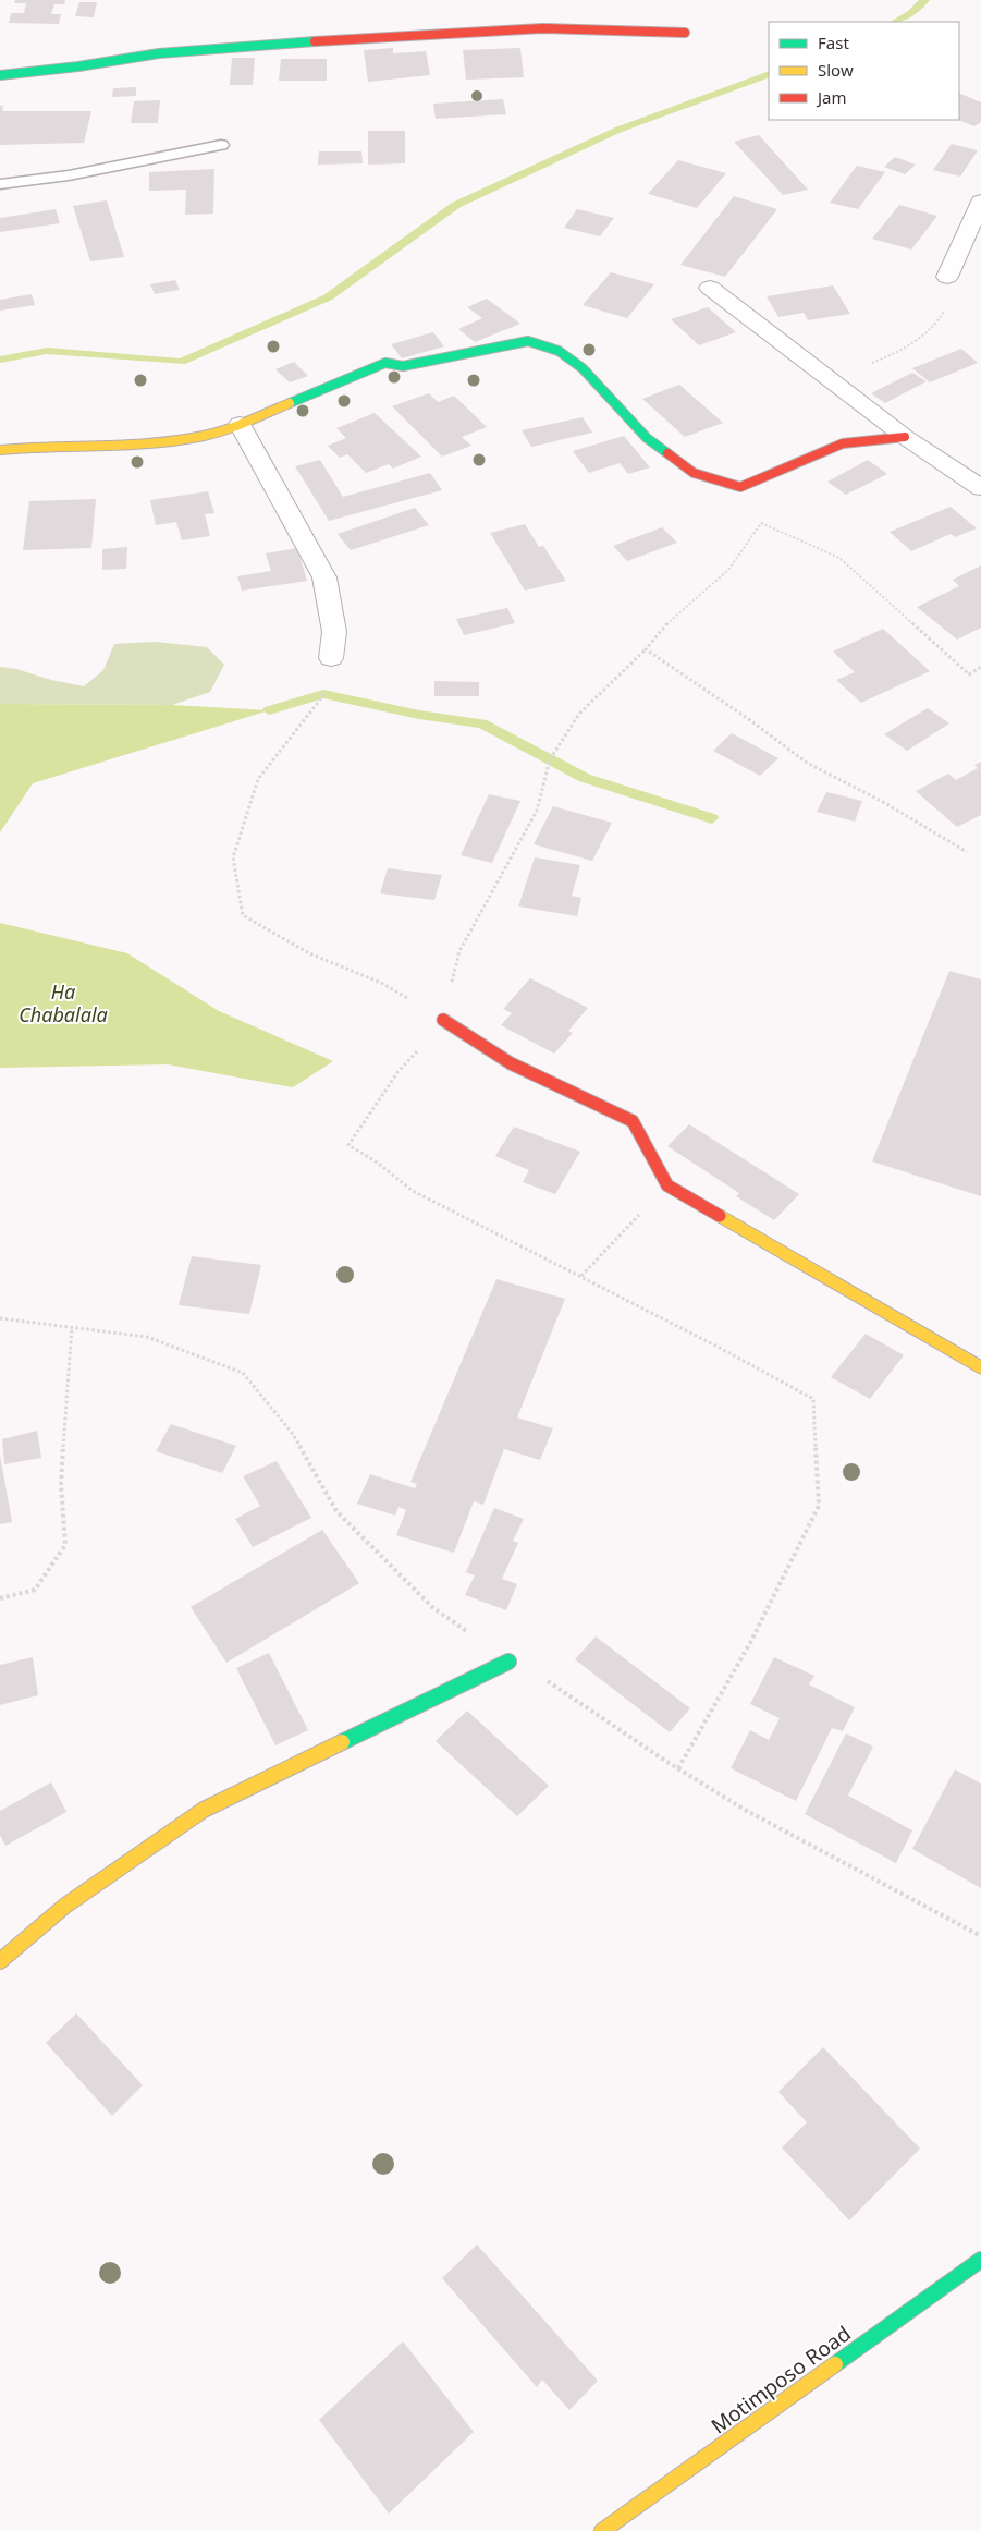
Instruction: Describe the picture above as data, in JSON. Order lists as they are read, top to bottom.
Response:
{
  "streets": {
    "street": ["Motimposo Road"]
  },
  "water": ["Ha Chabalala"],
  "legend": ["Fast", "Slow", "Jam"]
}
